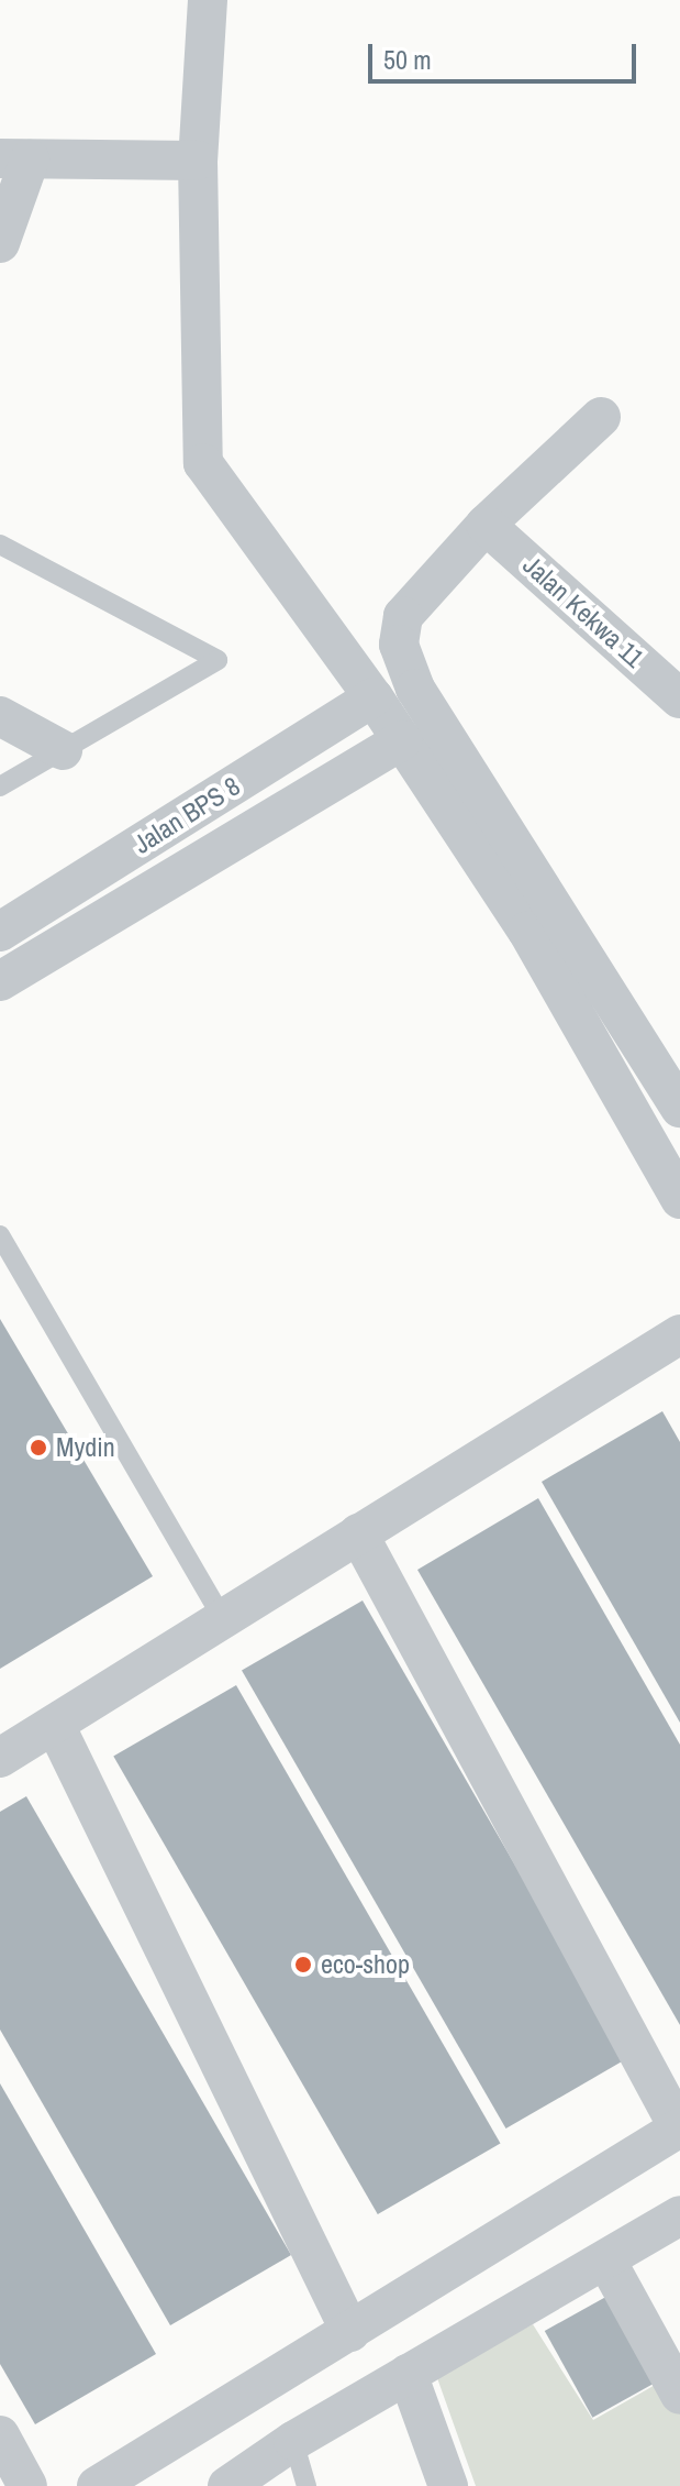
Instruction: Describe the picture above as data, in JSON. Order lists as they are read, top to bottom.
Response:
{
  "streets": {
    "street": ["Jalan Kekwa 11", "Jalan BPS 8"]
  },
  "places": ["Mydin", "eco-shop"],
  "scale_bar": "50 m"
}
